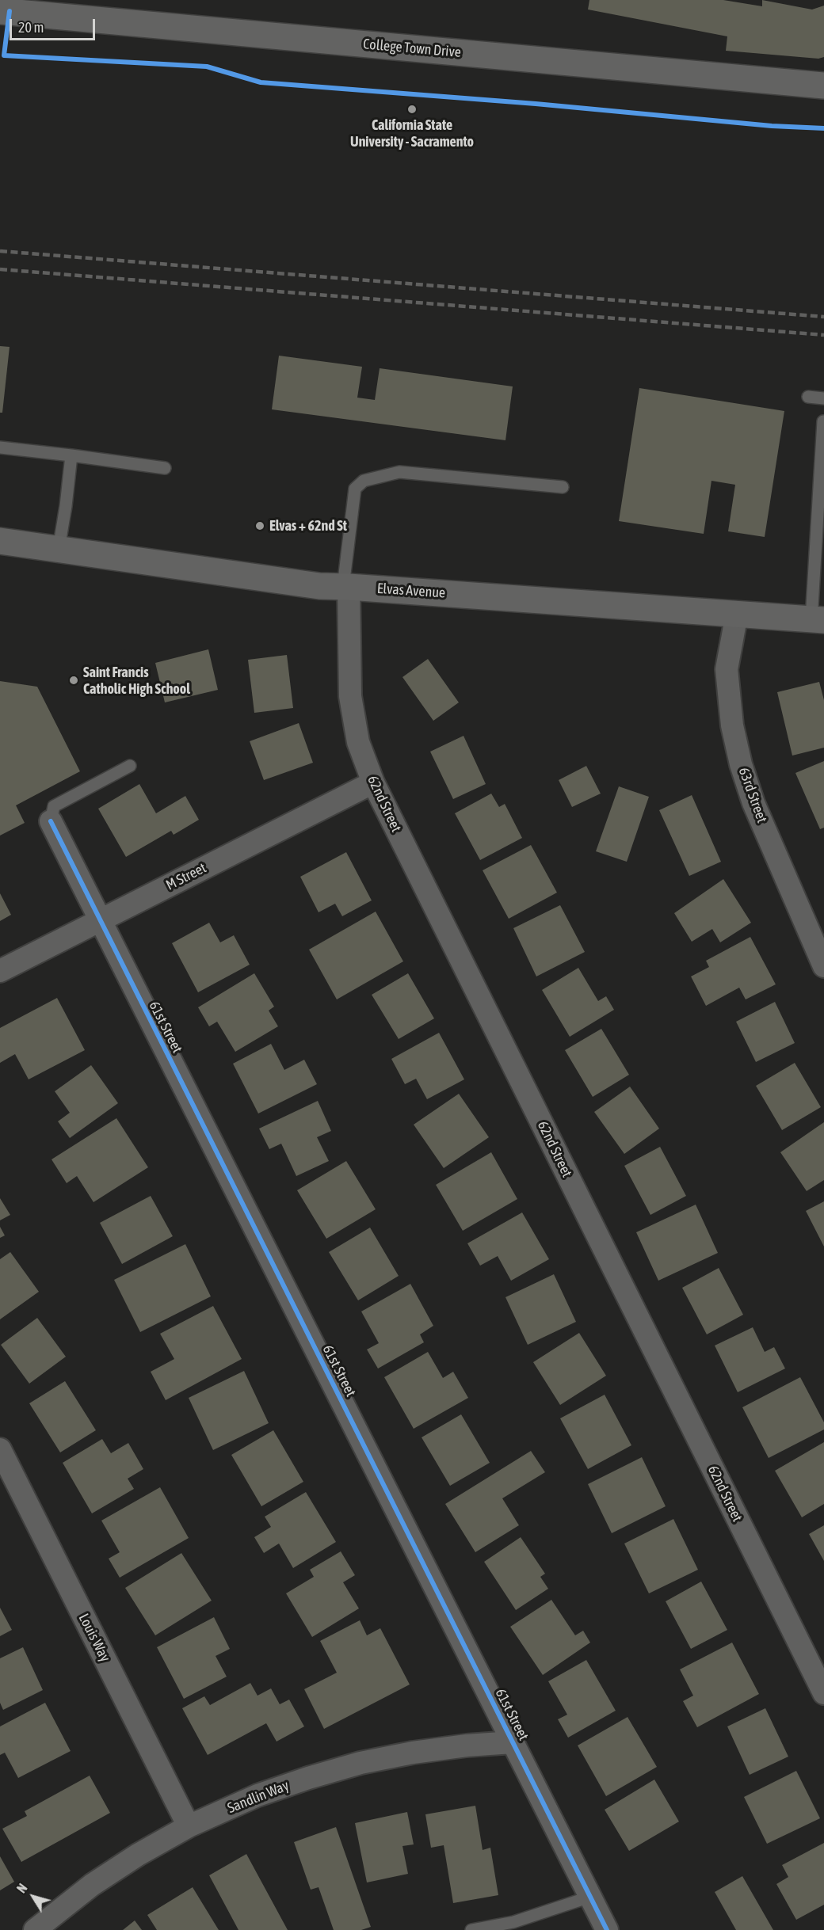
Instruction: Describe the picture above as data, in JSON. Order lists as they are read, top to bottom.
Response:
{
  "streets": {
    "main road": ["College Town Drive", "Elvas Avenue"],
    "street": [
      "63rd Street",
      "62nd Street",
      "M Street",
      "61st Street",
      "Louis Way",
      "Sandlin Way"
    ]
  },
  "crossings": [
    ["Elvas Avenue", "63rd Street"],
    ["Elvas Avenue", "62nd Street"],
    ["62nd Street", "M Street"],
    ["M Street", "61st Street"],
    ["61st Street", "Sandlin Way"],
    ["Louis Way", "Sandlin Way"]
  ],
  "places": ["California State University - Sacramento", "Elvas + 62nd St", "Saint Francis Catholic High School"],
  "scale_bar": "20 m",
  "north": "top left"
}
